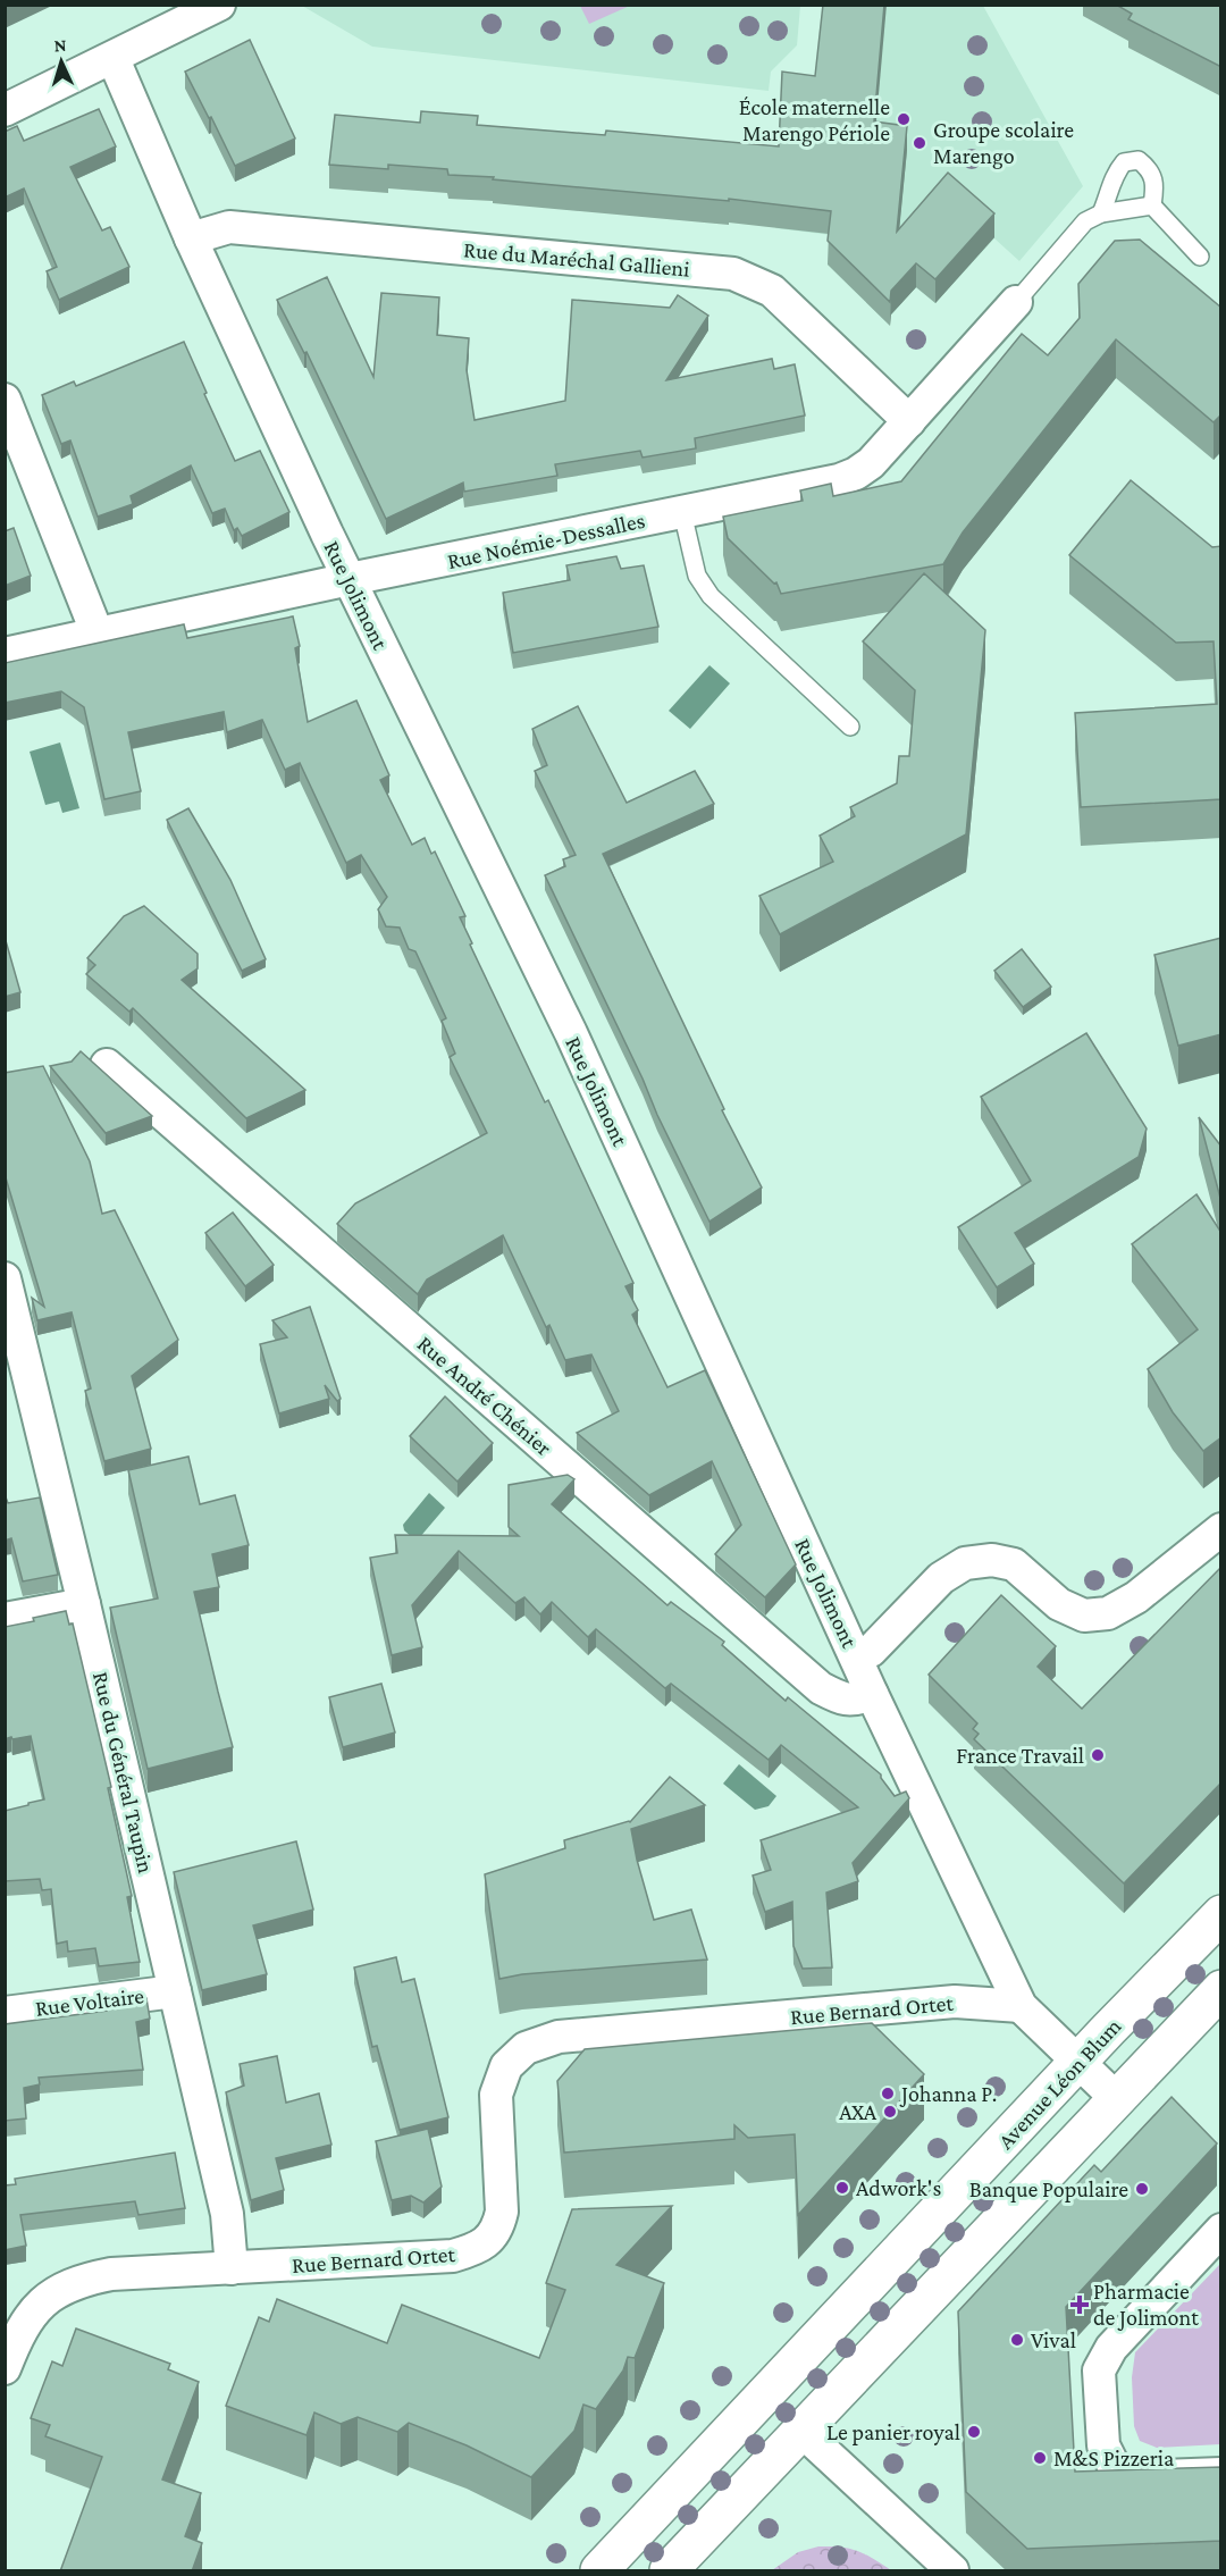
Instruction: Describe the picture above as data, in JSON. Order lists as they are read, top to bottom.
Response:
{
  "streets": {
    "main road": ["Avenue Léon Blum"],
    "street": [
      "Rue du Maréchal Gallieni",
      "Rue Noémie-Dessalles",
      "Rue Jolimont",
      "Rue André Chénier",
      "Rue du Général Taupin",
      "Rue Voltaire",
      "Rue Bernard Ortet"
    ]
  },
  "crossings": [
    ["Rue du Maréchal Gallieni", "Rue Noémie-Dessalles"],
    ["Rue du Maréchal Gallieni", "Rue Jolimont"],
    ["Rue Noémie-Dessalles", "Rue Jolimont"],
    ["Rue Jolimont", "Rue André Chénier"],
    ["Rue Jolimont", "Rue Bernard Ortet"],
    ["Rue Jolimont", "Avenue Léon Blum"],
    ["Rue du Général Taupin", "Rue Voltaire"],
    ["Rue du Général Taupin", "Rue Bernard Ortet"]
  ],
  "places": {
    "other": [
      "École maternelle Marengo Périole",
      "Groupe scolaire Marengo",
      "France Travail",
      "Johanna P.",
      "AXA",
      "Adwork's",
      "Banque Populaire",
      "Vival",
      "Le panier royal",
      "M&S Pizzeria"
    ],
    "health": ["Pharmacie de Jolimont"]
  },
  "north": "top"
}
